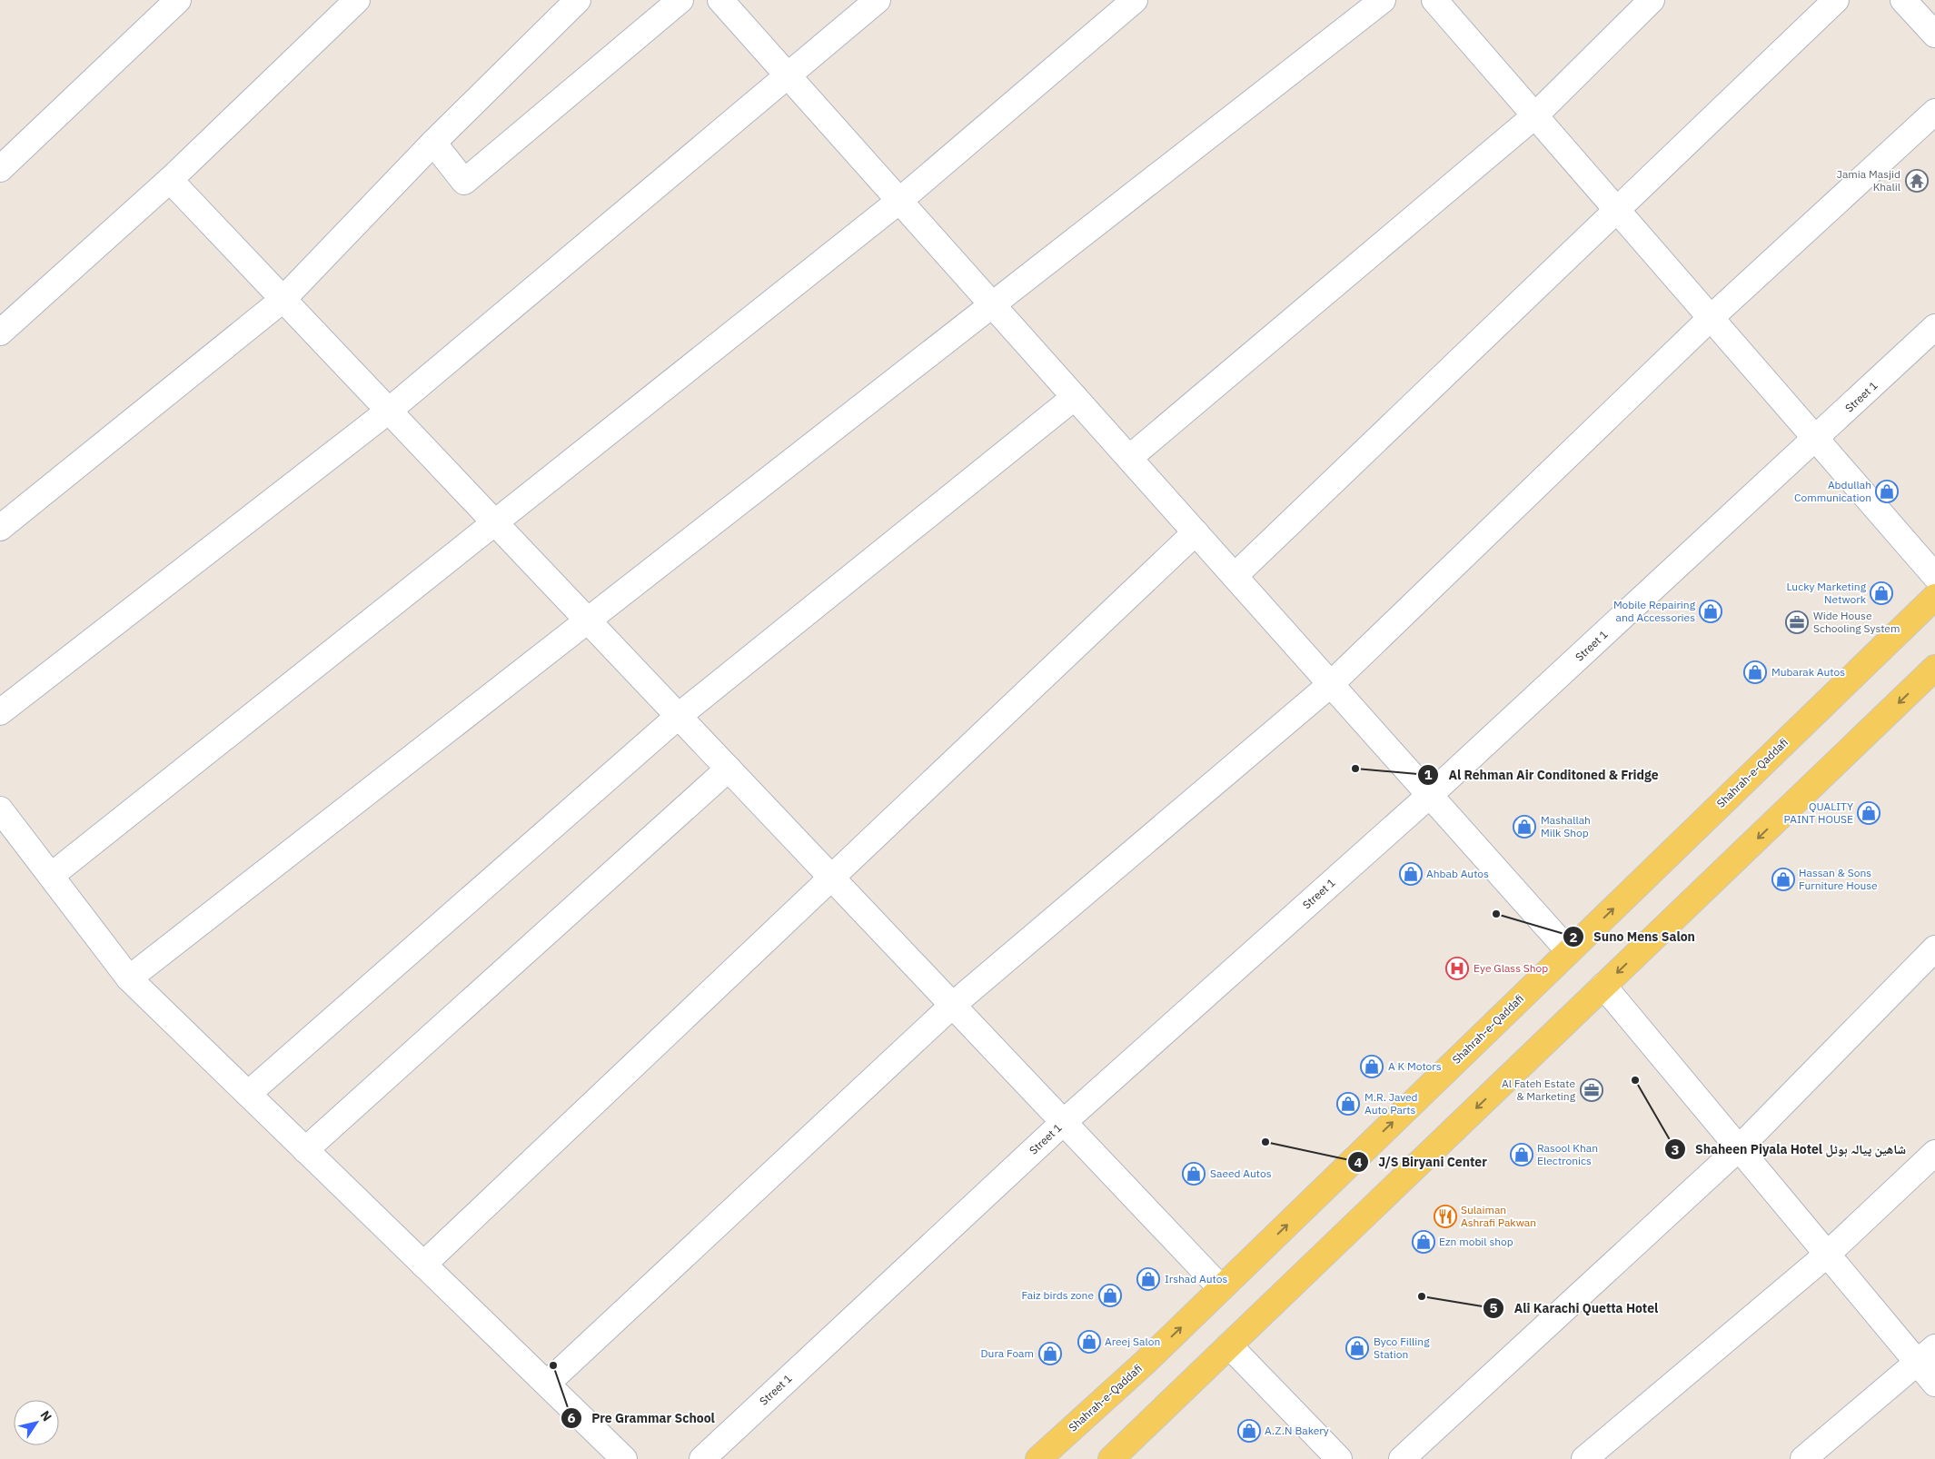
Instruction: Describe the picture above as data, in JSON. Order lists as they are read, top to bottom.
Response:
{
  "streets": {
    "main road": ["Shahrah-e-Qaddafi"],
    "street": ["Street 1"]
  },
  "places": {
    "temple": ["Jamia Masjid Khalil"],
    "shop": [
      "Abdullah Communication",
      "Lucky Marketing Network",
      "Mobile Repairing and Accessories",
      "Mubarak Autos",
      "QUALITY PAINT HOUSE",
      "Mashallah Milk Shop",
      "Ahbab Autos",
      "Hassan & Sons Furniture House",
      "A K Motors",
      "M.R. Javed Auto Parts",
      "Rasool Khan Electronics",
      "Saeed Autos",
      "Ezn mobil shop",
      "Irshad Autos",
      "Faiz birds zone",
      "Areej Salon",
      "Byco Filling Station",
      "Dura Foam",
      "A.Z.N Bakery"
    ],
    "office": ["Wide House Schooling System", "Al Fateh Estate & Marketing"],
    "other": [
      "Al Rehman Air Conditoned & Fridge",
      "Suno Mens Salon",
      "Shaheen Piyala Hotel شاھین پیالہ ہوٹل",
      "J/S Biryani Center",
      "Ali Karachi Quetta Hotel",
      "Pre Grammar School"
    ],
    "hospital": ["Eye Glass Shop"],
    "restaurant": ["Sulaiman Ashrafi Pakwan"]
  },
  "north": "top right"
}
